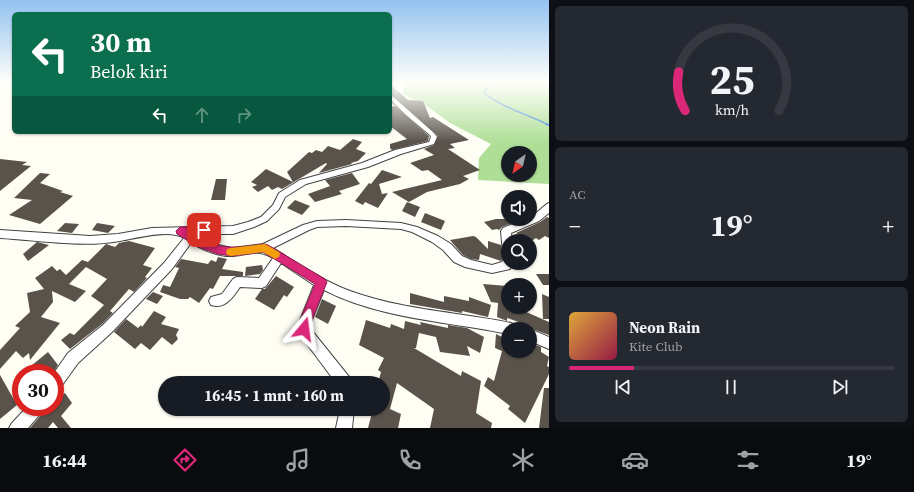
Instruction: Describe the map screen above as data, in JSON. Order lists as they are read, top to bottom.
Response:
{
  "north": "bottom left",
  "page": {
    "turn": ["30 m", "Belok kiri"],
    "map_buttons": ["+", "−"],
    "tile": "AC",
    "heat": ["−", "19°", "+"],
    "song": ["Neon Rain", "Kite Club"],
    "limit": "30",
    "trip": "16:45 · 1 mnt · 160 m",
    "tabs": ["16:44", "19°"],
    "gauge": ["25", "km/h"]
  }
}
